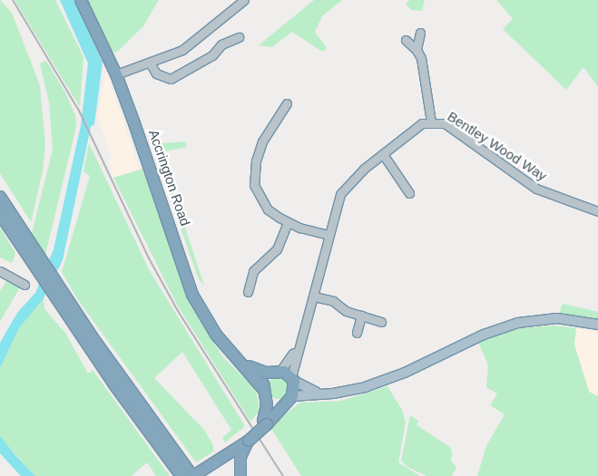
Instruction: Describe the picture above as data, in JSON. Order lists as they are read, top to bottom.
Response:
{
  "streets": {
    "highway": ["Accrington Road"],
    "street": ["Bentley Wood Way"]
  },
  "crossings": [
    ["Bentley Wood Way", "Accrington Road"]
  ]
}
